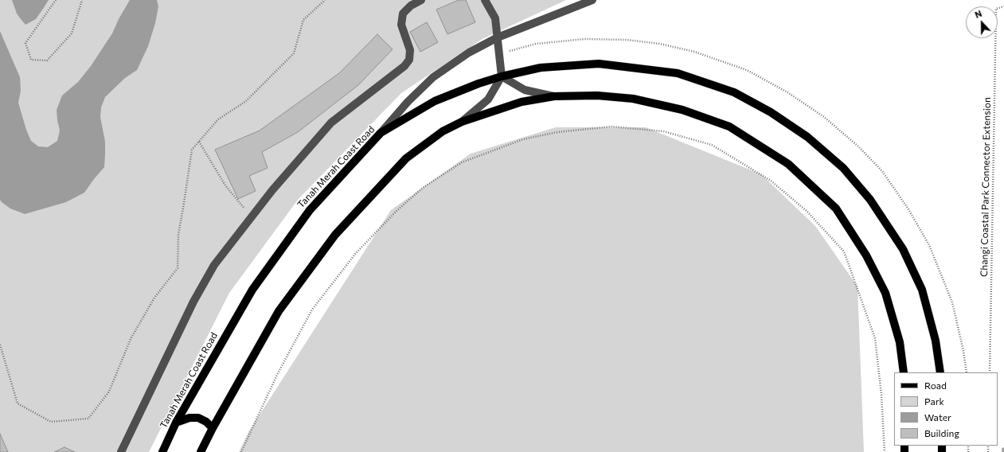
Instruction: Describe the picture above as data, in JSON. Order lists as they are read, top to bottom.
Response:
{
  "streets": {
    "main road": ["Tanah Merah Coast Road"],
    "path": ["Changi Coastal Park Connector Extension"]
  },
  "legend": [
    "Road",
    "Park",
    "Water",
    "Building"
  ],
  "north": "top"
}
